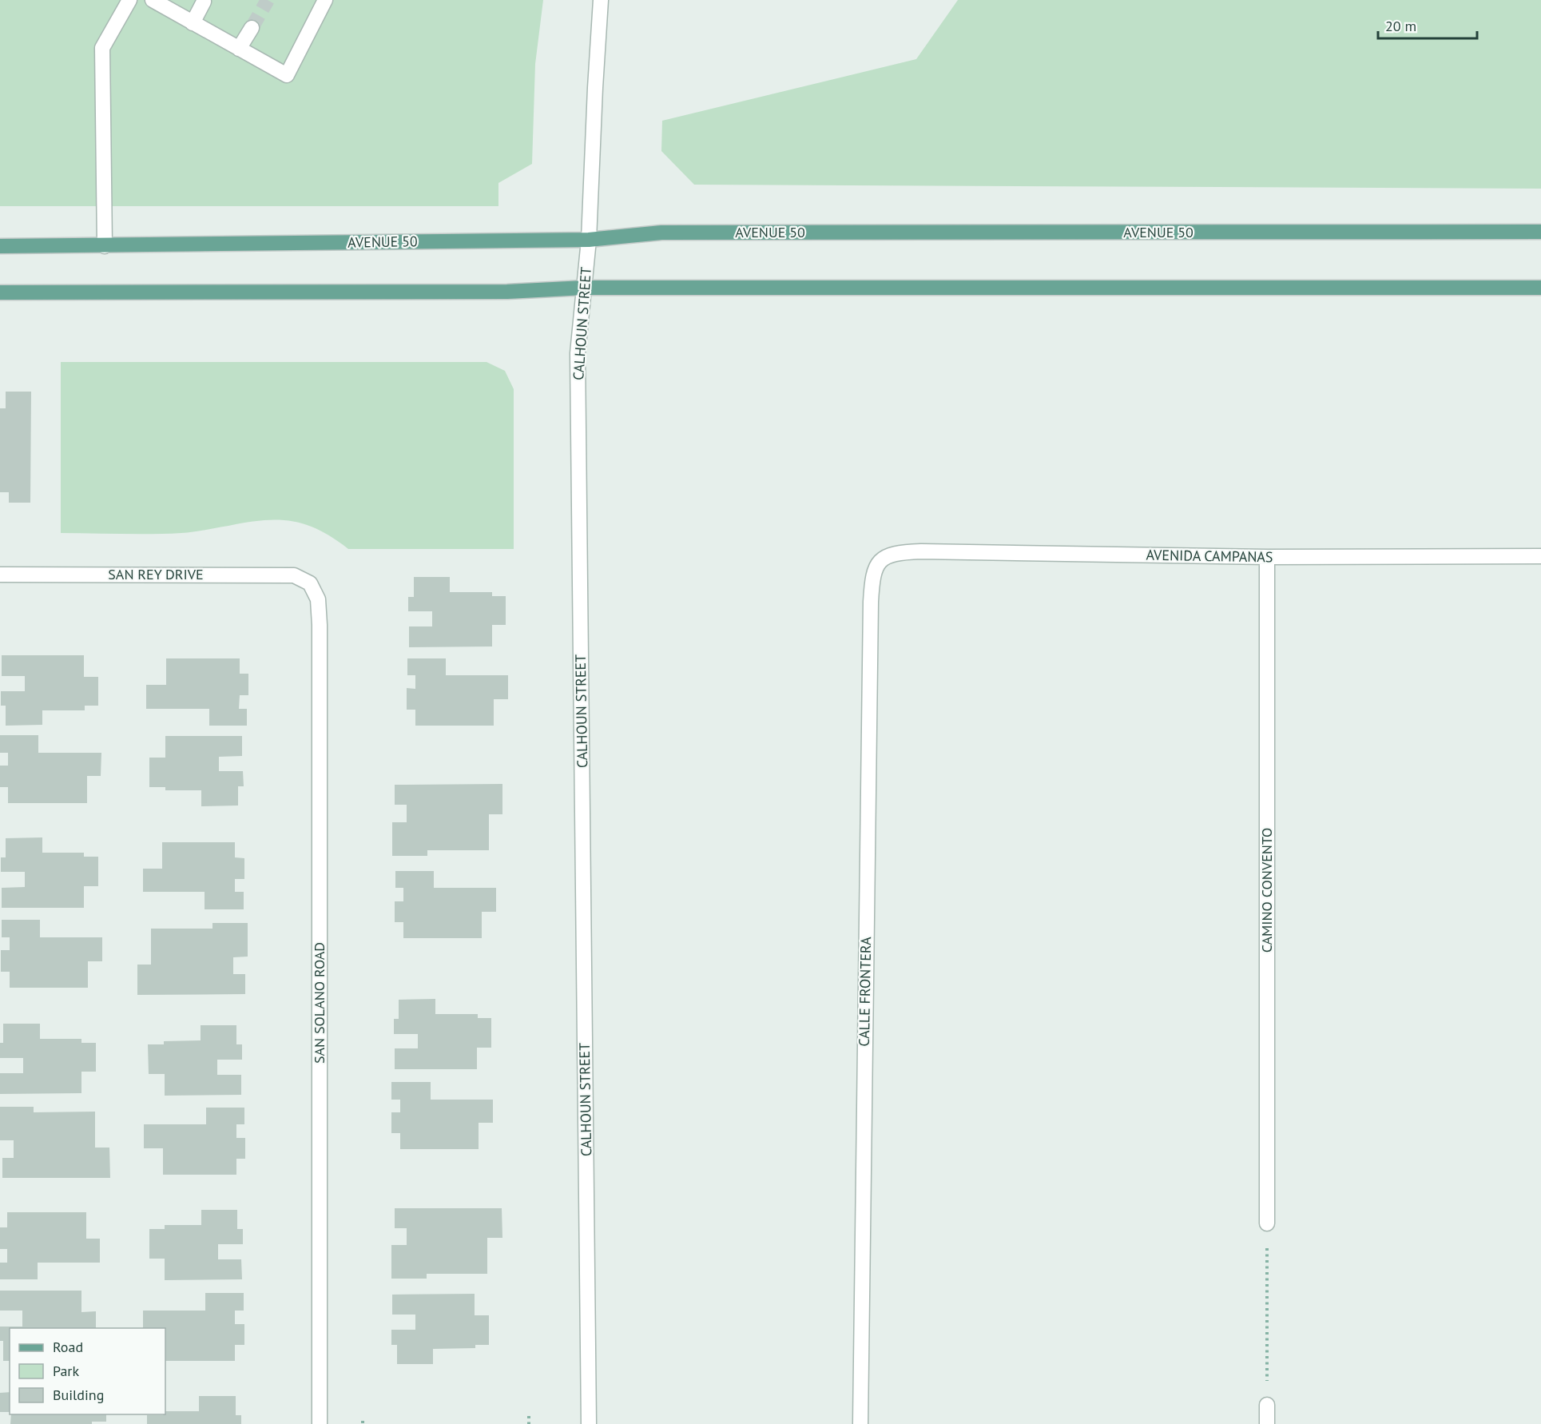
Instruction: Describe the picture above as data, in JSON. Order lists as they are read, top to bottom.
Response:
{
  "streets": {
    "main road": ["AVENUE 50"],
    "street": [
      "CALHOUN STREET",
      "AVENIDA CAMPANAS",
      "SAN REY DRIVE",
      "CAMINO CONVENTO",
      "CALLE FRONTERA",
      "SAN SOLANO ROAD"
    ]
  },
  "crossings": [
    ["AVENUE 50", "CALHOUN STREET"],
    ["AVENIDA CAMPANAS", "CAMINO CONVENTO"],
    ["AVENIDA CAMPANAS", "CALLE FRONTERA"],
    ["SAN REY DRIVE", "SAN SOLANO ROAD"]
  ],
  "legend": ["Road", "Park", "Building"],
  "scale_bar": "20 m"
}
